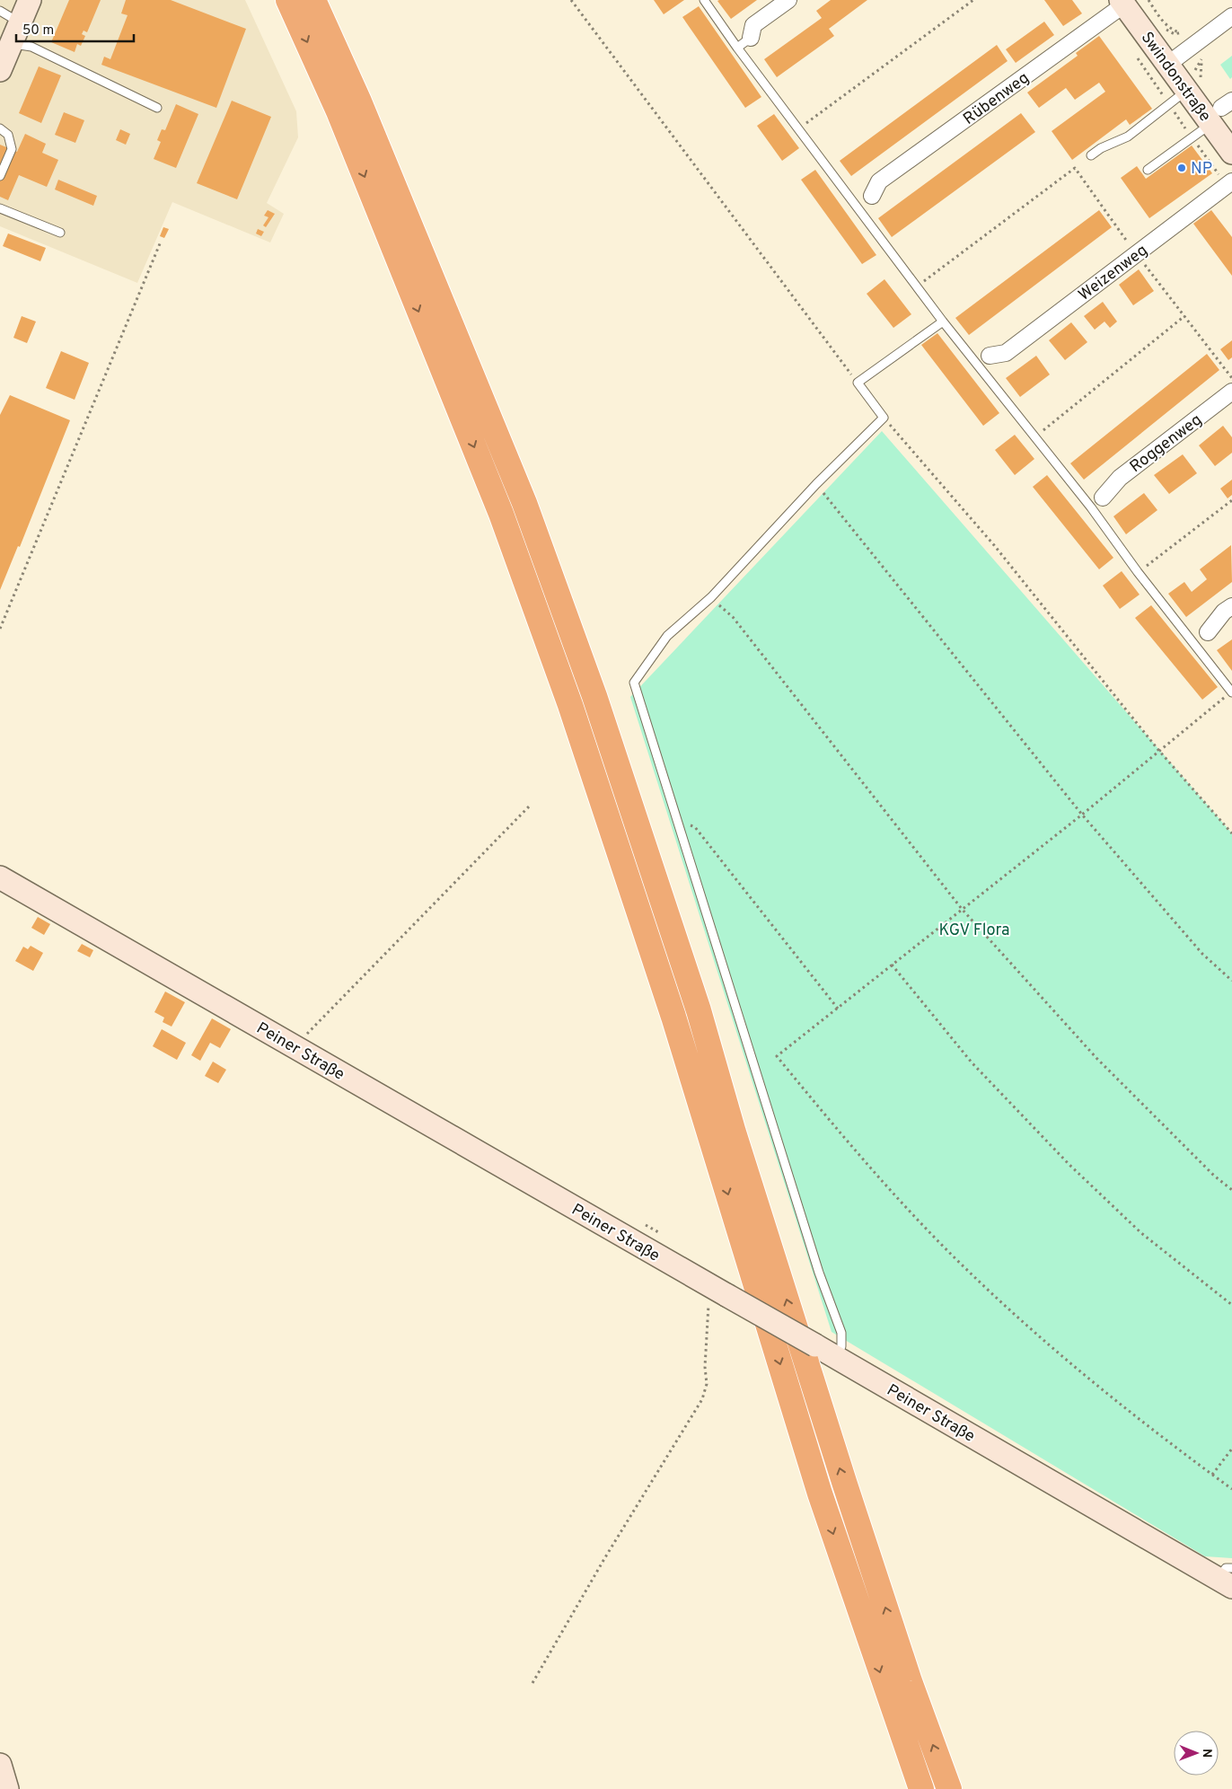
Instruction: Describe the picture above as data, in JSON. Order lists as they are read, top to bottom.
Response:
{
  "streets": {
    "street": [
      "Swindonstraße",
      "Rübenweg",
      "Weizenweg",
      "Roggenweg",
      "Peiner Straße"
    ]
  },
  "crossings": [
    ["Swindonstraße", "Rübenweg"]
  ],
  "parks": ["KGV Flora"],
  "places": ["NP"],
  "scale_bar": "50 m",
  "north": "right"
}
